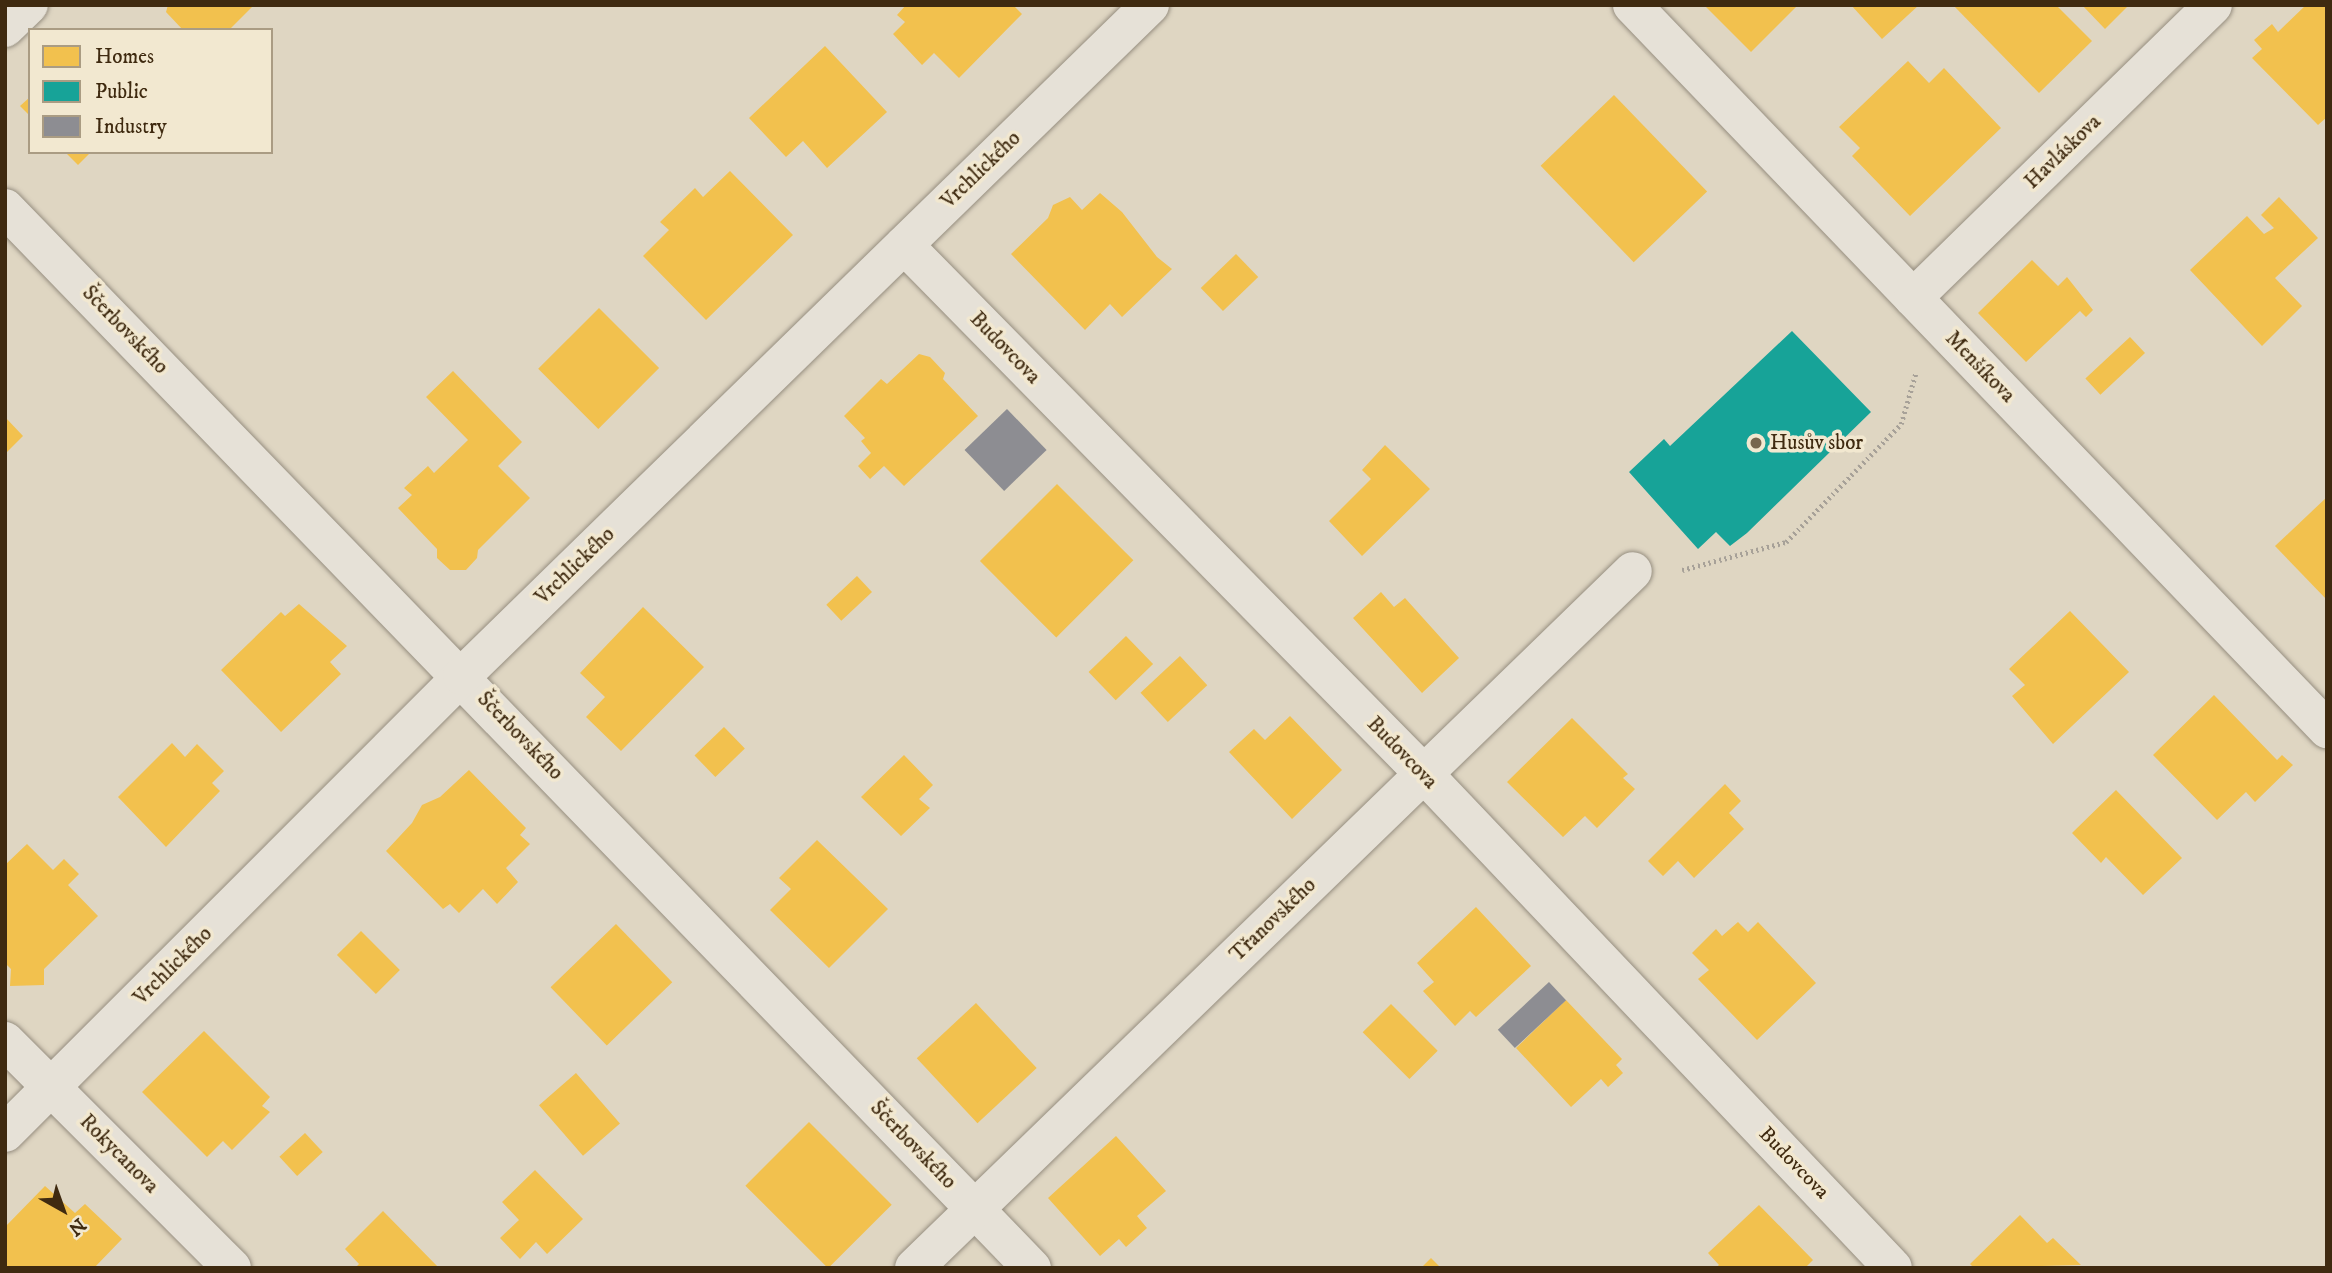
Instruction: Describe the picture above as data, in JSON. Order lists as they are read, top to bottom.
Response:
{
  "streets": {
    "street": [
      "Havláskova",
      "Vrchlického",
      "Ščerbovského",
      "Budovcova",
      "Menšíkova",
      "Třanovského",
      "Rokycanova"
    ]
  },
  "crossings": [
    ["Havláskova", "Menšíkova"],
    ["Vrchlického", "Ščerbovského"],
    ["Vrchlického", "Budovcova"],
    ["Vrchlického", "Rokycanova"],
    ["Ščerbovského", "Třanovského"],
    ["Budovcova", "Třanovského"]
  ],
  "places": ["Husův sbor"],
  "legend": ["Homes", "Public", "Industry"],
  "north": "bottom right"
}
